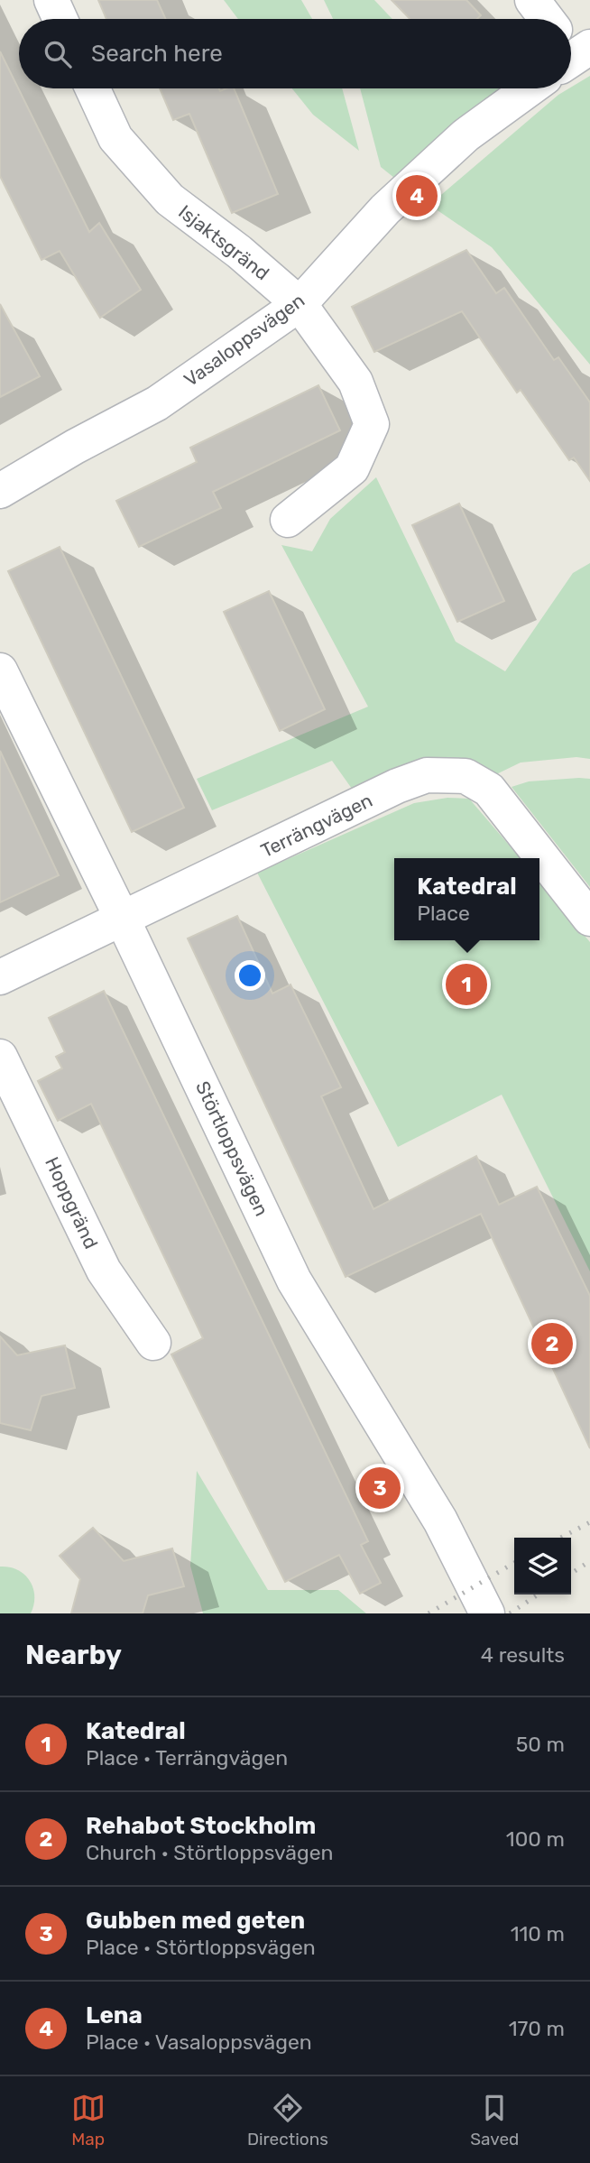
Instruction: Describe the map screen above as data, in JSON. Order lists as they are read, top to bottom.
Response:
{
  "streets": {
    "street": [
      "Isjaktsgränd",
      "Vasaloppsvägen",
      "Terrängvägen",
      "Störtloppsvägen",
      "Hoppgränd"
    ]
  },
  "crossings": [
    ["Isjaktsgränd", "Vasaloppsvägen"],
    ["Terrängvägen", "Störtloppsvägen"]
  ],
  "page": {
    "search": "Search here",
    "pins": [
      "4",
      "1",
      "2",
      "3"
    ],
    "popup": ["Katedral", "Place"],
    "heading": ["Nearby", "4 results"],
    "list": [
      {
        "mark": "1",
        "name": "Katedral",
        "note": "Place · Terrängvägen",
        "value": "50 m"
      },
      {
        "mark": "2",
        "name": "Rehabot Stockholm",
        "note": "Church · Störtloppsvägen",
        "value": "100 m"
      },
      {
        "mark": "3",
        "name": "Gubben med geten",
        "note": "Place · Störtloppsvägen",
        "value": "110 m"
      },
      {
        "mark": "4",
        "name": "Lena",
        "note": "Place · Vasaloppsvägen",
        "value": "170 m"
      }
    ],
    "nav": ["Map", "Directions", "Saved"]
  }
}
